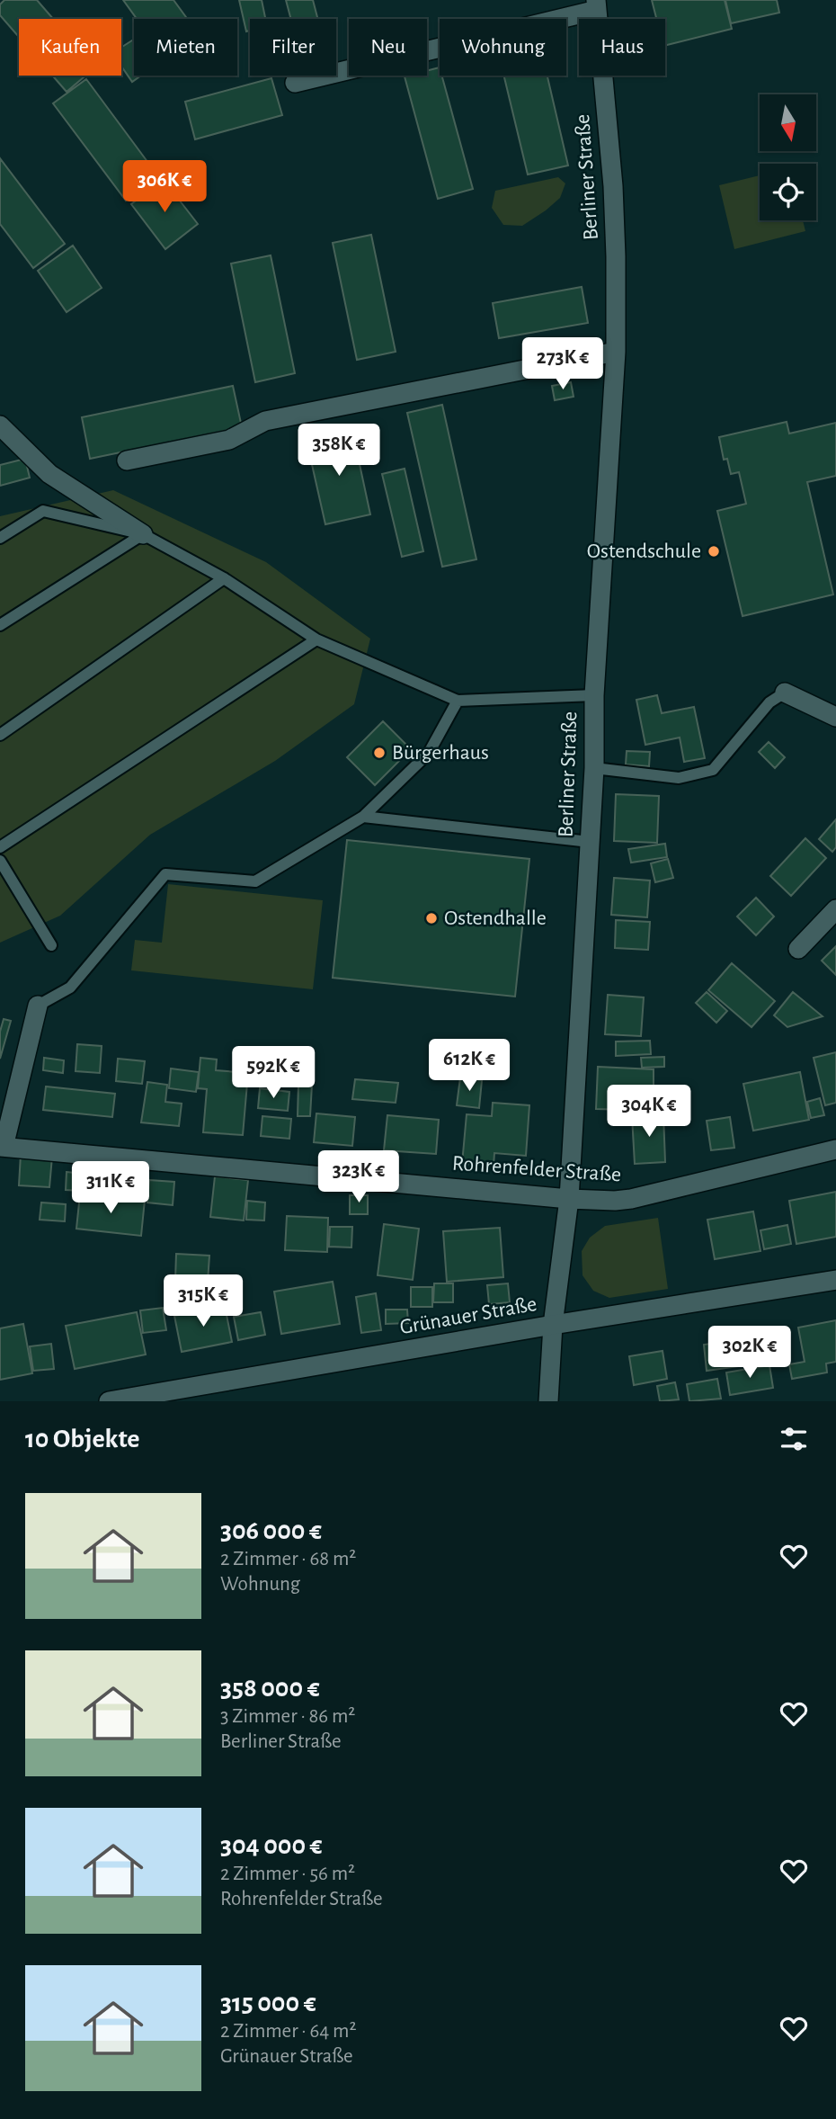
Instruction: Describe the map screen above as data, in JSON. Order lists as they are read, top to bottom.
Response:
{
  "streets": {
    "street": ["Berliner Straße", "Rohrenfelder Straße", "Grünauer Straße"]
  },
  "crossings": [
    ["Berliner Straße", "Rohrenfelder Straße"],
    ["Berliner Straße", "Grünauer Straße"]
  ],
  "places": ["Ostendschule", "Bürgerhaus", "Ostendhalle"],
  "north": "bottom",
  "page": {
    "chip": [
      "Kaufen",
      "Mieten",
      "Filter",
      "Neu",
      "Wohnung",
      "Haus"
    ],
    "price": [
      "306K €",
      "273K €",
      "358K €",
      "612K €",
      "592K €",
      "304K €",
      "323K €",
      "311K €",
      "315K €",
      "302K €"
    ],
    "heading": "10 Objekte",
    "list": [
      {
        "name": "306 000 €",
        "note": "2 Zimmer · 68 m² · Wohnung"
      },
      {
        "name": "358 000 €",
        "note": "3 Zimmer · 86 m² · Berliner Straße"
      },
      {
        "name": "304 000 €",
        "note": "2 Zimmer · 56 m² · Rohrenfelder Straße"
      },
      {
        "name": "315 000 €",
        "note": "2 Zimmer · 64 m² · Grünauer Straße"
      }
    ]
  }
}
